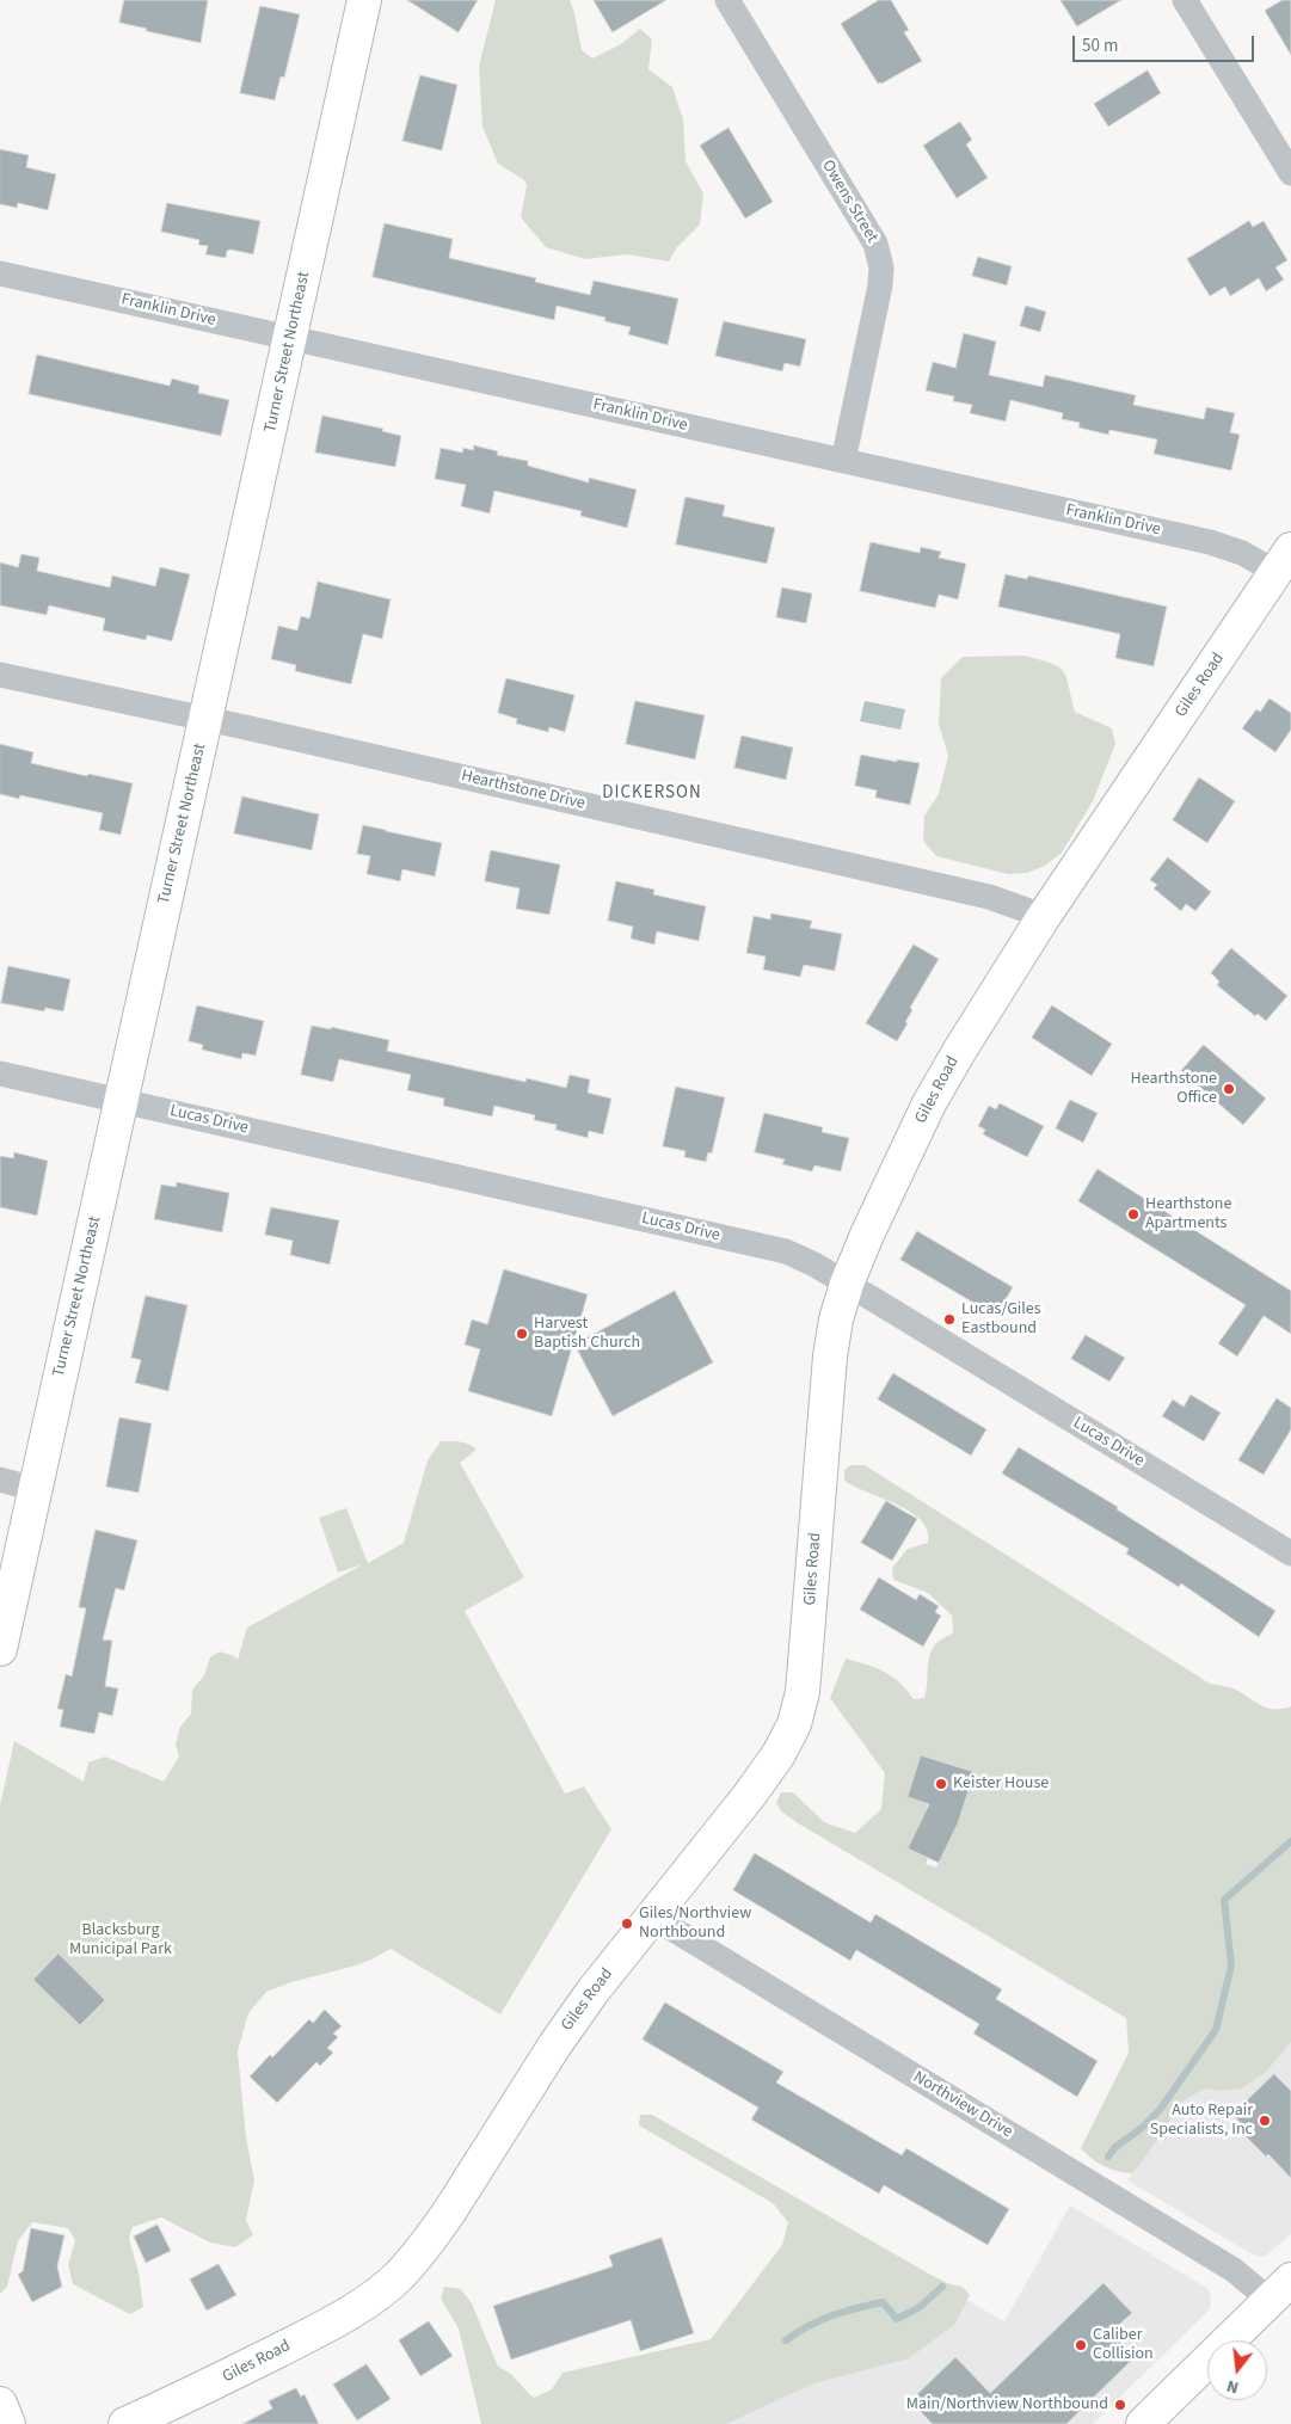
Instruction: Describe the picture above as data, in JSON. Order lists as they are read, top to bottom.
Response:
{
  "streets": {
    "street": [
      "Owens Street",
      "Franklin Drive",
      "Turner Street Northeast",
      "Giles Road",
      "Hearthstone Drive",
      "Lucas Drive",
      "Northview Drive"
    ]
  },
  "crossings": [
    ["Owens Street", "Franklin Drive"],
    ["Franklin Drive", "Turner Street Northeast"],
    ["Franklin Drive", "Giles Road"],
    ["Turner Street Northeast", "Hearthstone Drive"],
    ["Turner Street Northeast", "Lucas Drive"],
    ["Giles Road", "Hearthstone Drive"],
    ["Giles Road", "Lucas Drive"],
    ["Giles Road", "Northview Drive"]
  ],
  "districts": ["DICKERSON"],
  "parks": ["Blacksburg Municipal Park"],
  "places": [
    "Hearthstone Office",
    "Hearthstone Apartments",
    "Lucas/Giles Eastbound",
    "Harvest Baptish Church",
    "Keister House",
    "Giles/Northview Northbound",
    "Auto Repair Specialists, Inc",
    "Caliber Collision",
    "Main/Northview Northbound"
  ],
  "scale_bar": "50 m",
  "north": "bottom"
}
